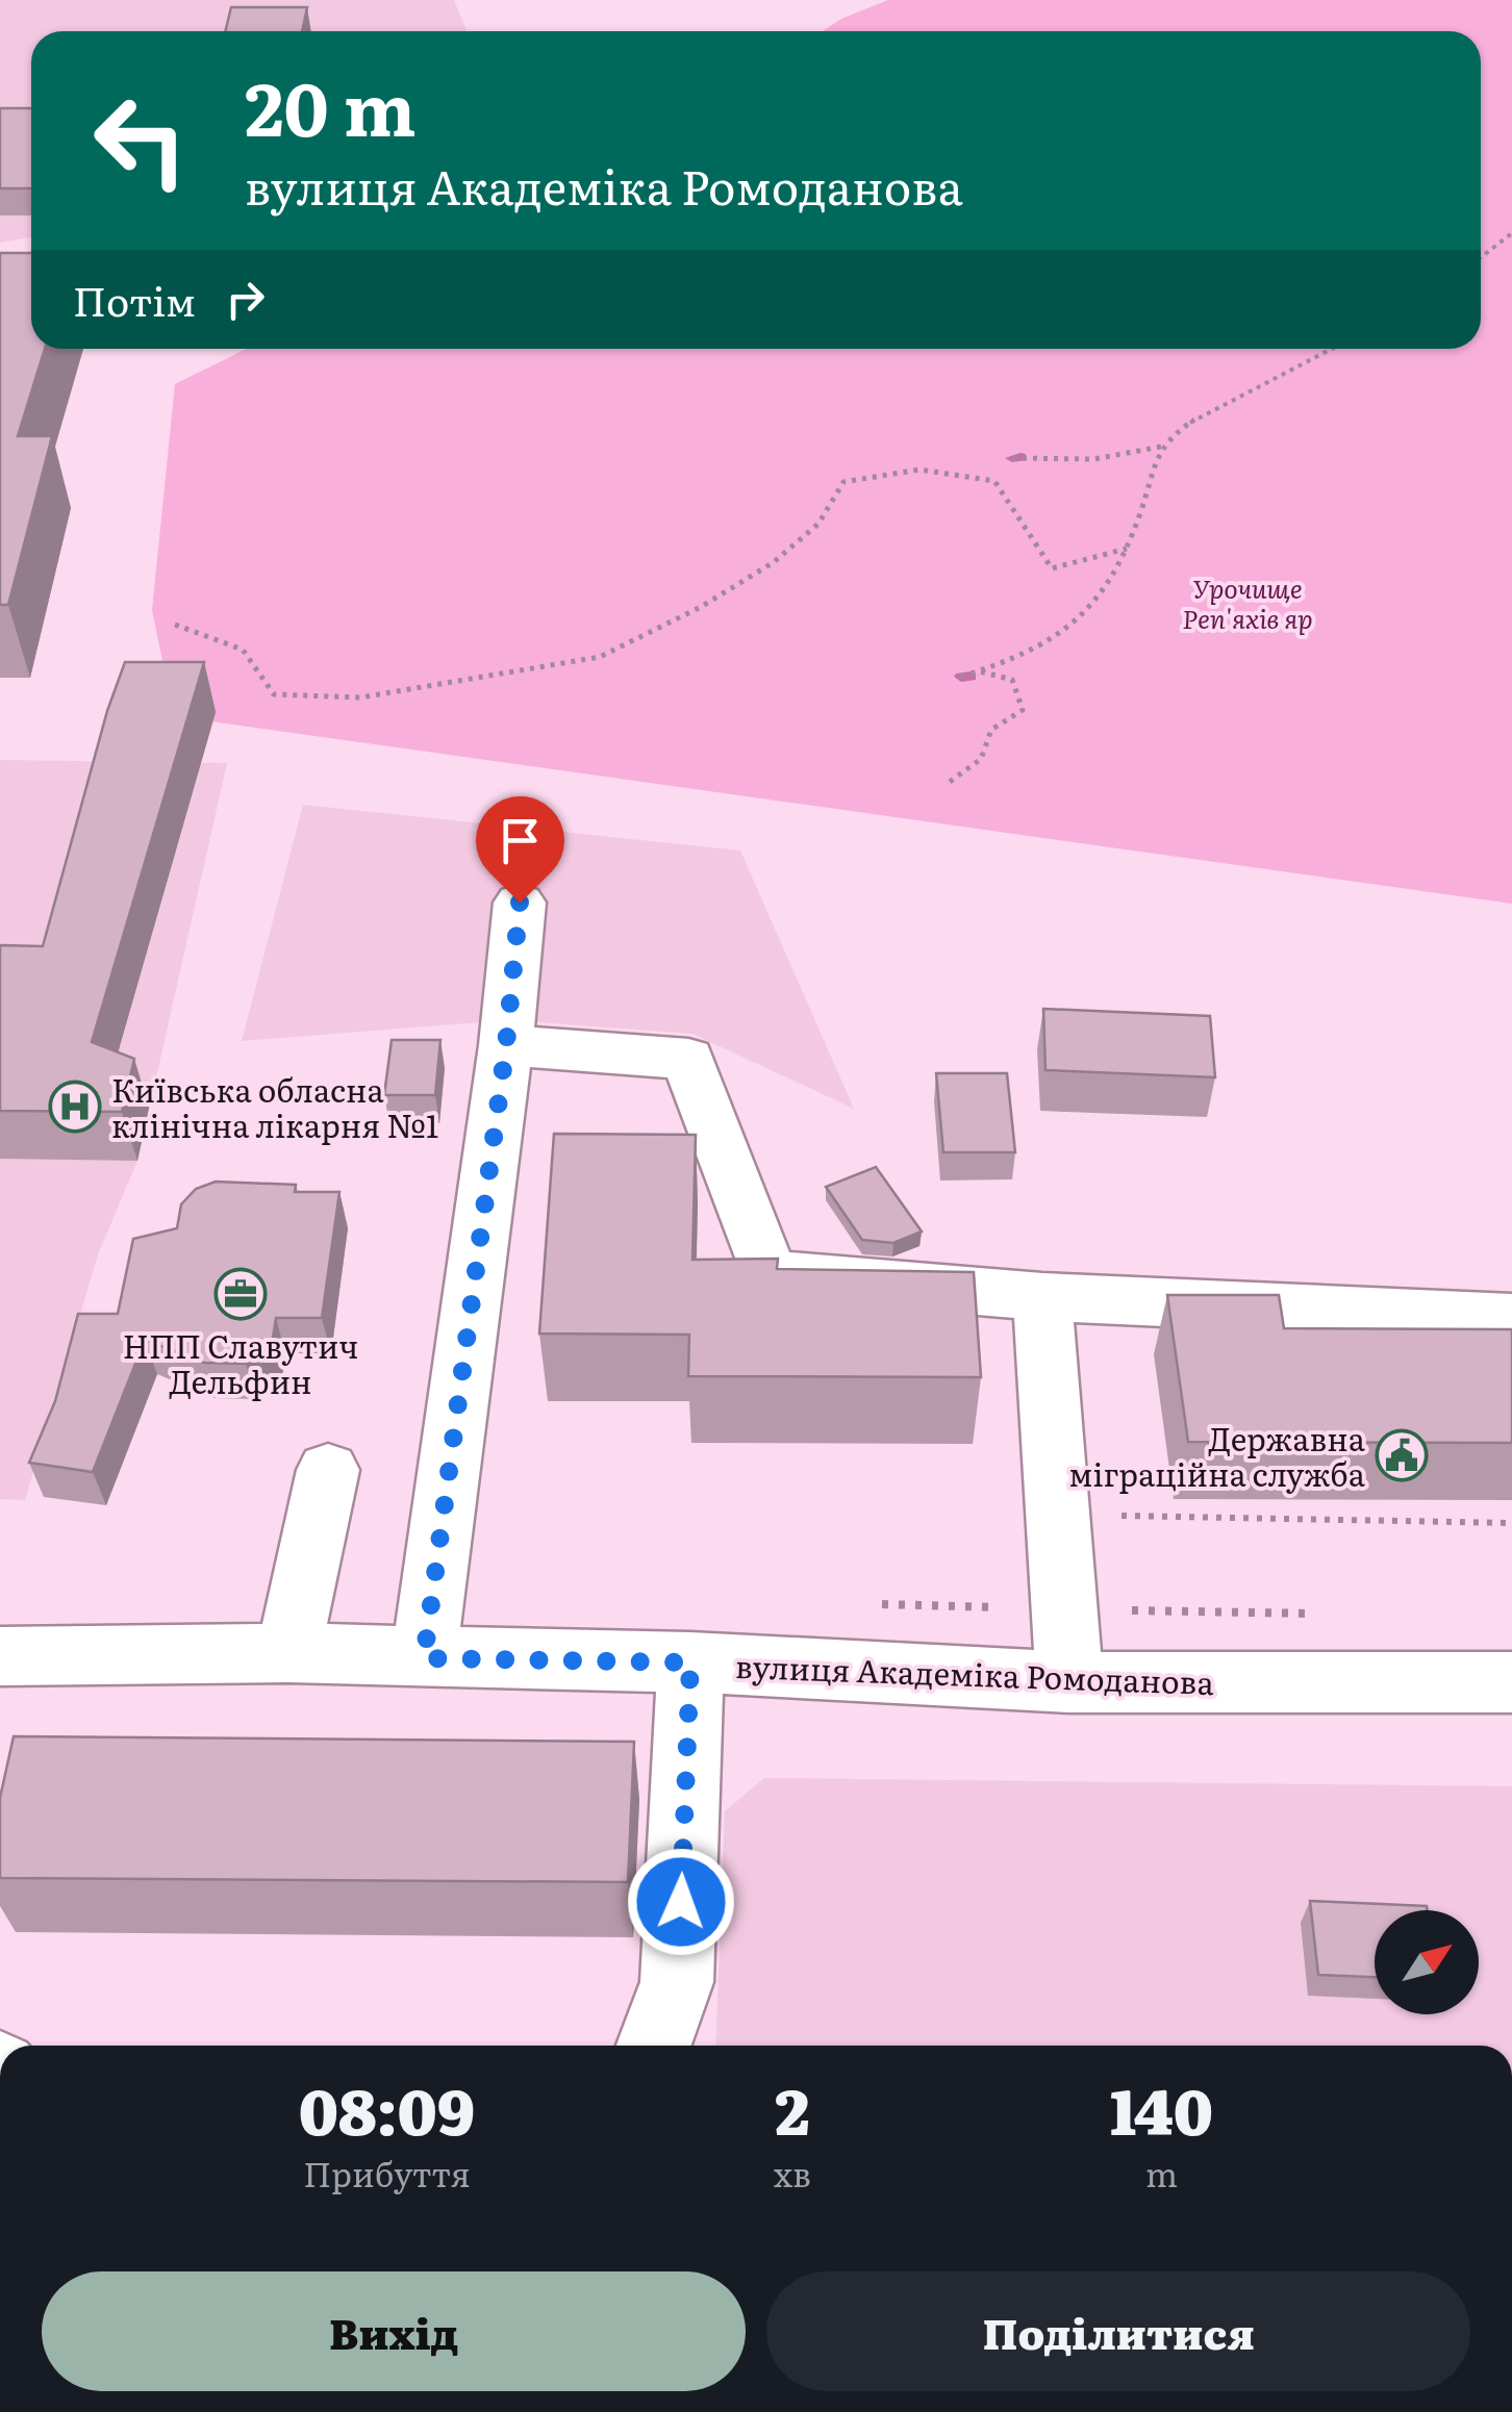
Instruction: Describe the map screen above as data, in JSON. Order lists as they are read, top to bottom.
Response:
{
  "streets": {
    "street": ["вулиця Академіка Ромоданова"]
  },
  "parks": ["Урочище Реп'яхів яр"],
  "places": {
    "hospital": ["Київська обласна клінічна лікарня №1"],
    "office": ["НПП Славутич Дельфин"],
    "public building": ["Державна міграційна служба"]
  },
  "north": "top right",
  "page": {
    "turn": ["20 m", "вулиця Академіка Ромоданова"],
    "then": "Потім",
    "eta": [
      "08:09",
      "Прибуття",
      "2",
      "хв",
      "140",
      "m"
    ],
    "buttons": ["Вихід", "Поділитися"]
  }
}
